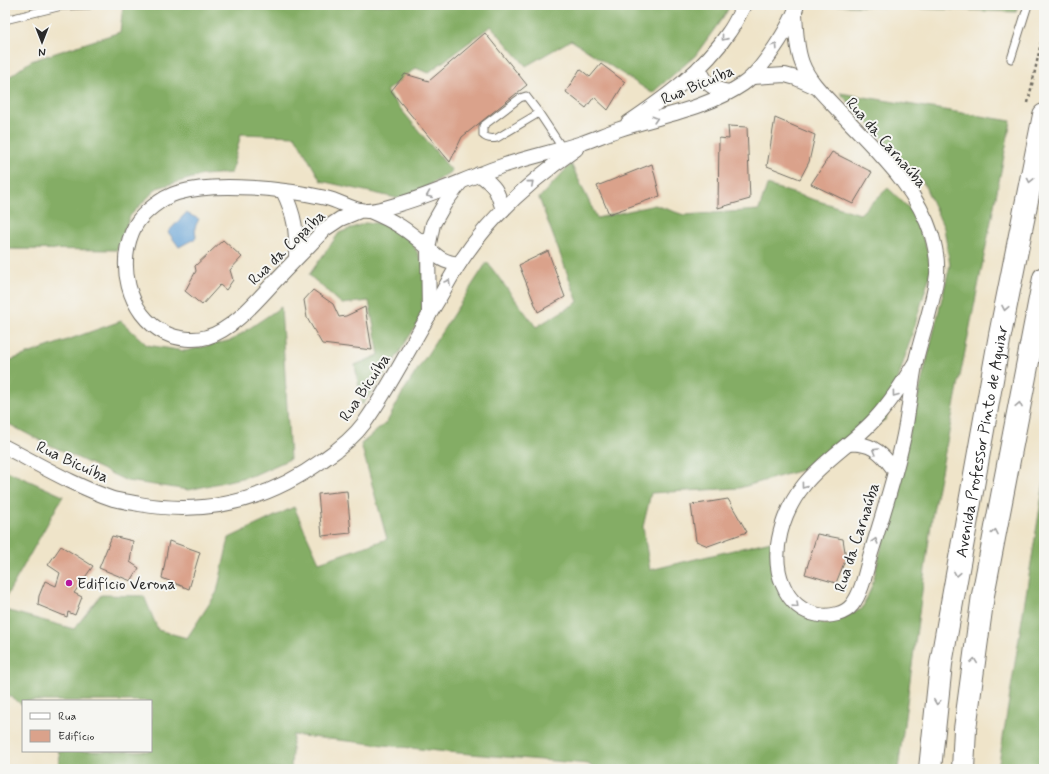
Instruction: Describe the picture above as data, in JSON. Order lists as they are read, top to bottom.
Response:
{
  "streets": {
    "main road": ["Avenida Professor Pinto de Aguiar"],
    "street": ["Rua Bicuíba", "Rua da Carnaúba", "Rua da Copaíba"]
  },
  "crossings": [
    ["Rua Bicuíba", "Rua da Carnaúba"],
    ["Rua Bicuíba", "Rua da Copaíba"]
  ],
  "places": ["Edifício Verona"],
  "legend": ["Rua", "Edifício"],
  "north": "bottom"
}
